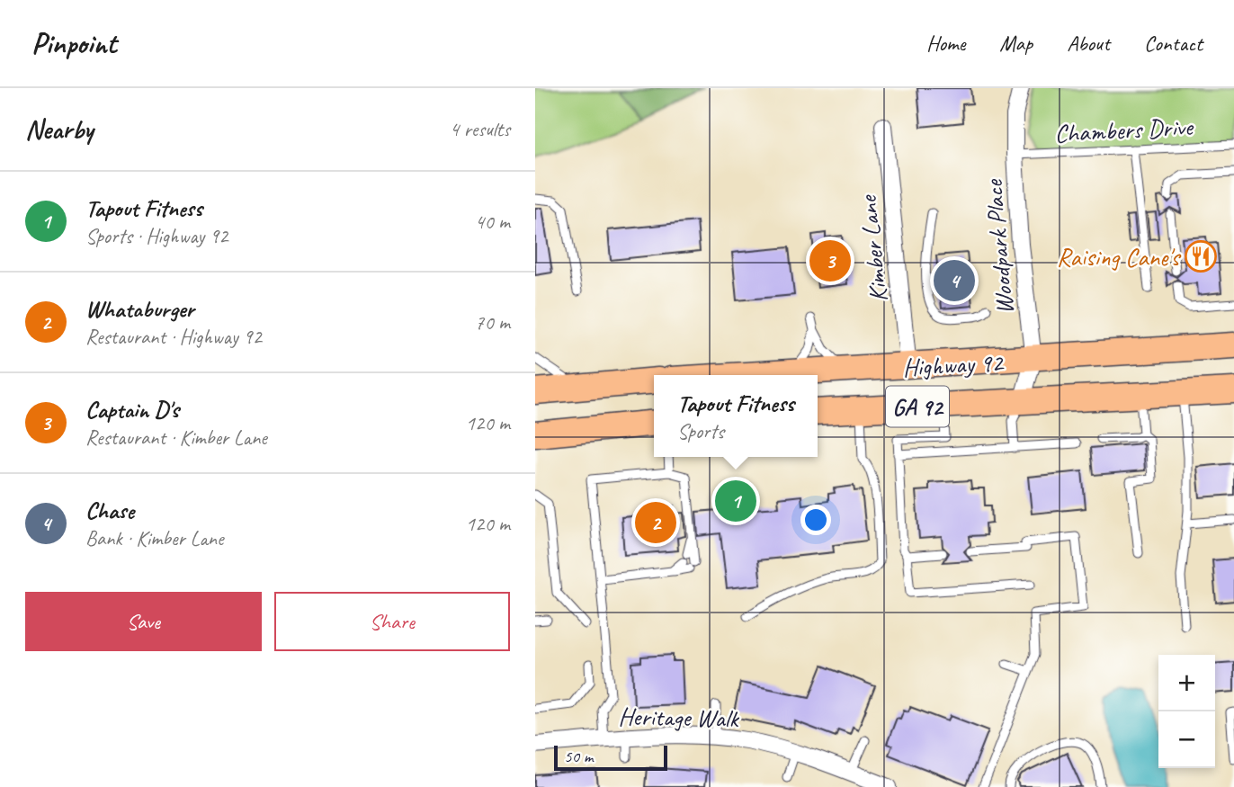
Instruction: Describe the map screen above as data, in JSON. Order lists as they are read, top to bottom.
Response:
{
  "streets": {
    "main road": ["Highway 92", "GA 92"],
    "street": ["Woodpark Place", "Kimber Lane", "Heritage Walk"],
    "lane": ["Chambers Drive"]
  },
  "crossings": [
    ["Chambers Drive", "Woodpark Place"],
    ["Woodpark Place", "Highway 92"],
    ["Kimber Lane", "Highway 92"]
  ],
  "places": {
    "restaurant": ["Raising Cane's"]
  },
  "scale_bar": "50 m",
  "page": {
    "header": "Pinpoint",
    "nav": [
      "Home",
      "Map",
      "About",
      "Contact"
    ],
    "heading": ["Nearby", "4 results"],
    "list": [
      {
        "mark": "1",
        "name": "Tapout Fitness",
        "note": "Sports · Highway 92",
        "value": "40 m"
      },
      {
        "mark": "2",
        "name": "Whataburger",
        "note": "Restaurant · Highway 92",
        "value": "70 m"
      },
      {
        "mark": "3",
        "name": "Captain D's",
        "note": "Restaurant · Kimber Lane",
        "value": "120 m"
      },
      {
        "mark": "4",
        "name": "Chase",
        "note": "Bank · Kimber Lane",
        "value": "120 m"
      }
    ],
    "pins": [
      "3",
      "4",
      "1",
      "2"
    ],
    "popup": ["Tapout Fitness", "Sports"],
    "buttons": ["Save", "Share"],
    "map_buttons": ["+", "−"],
    "scale": "50 m"
  }
}
